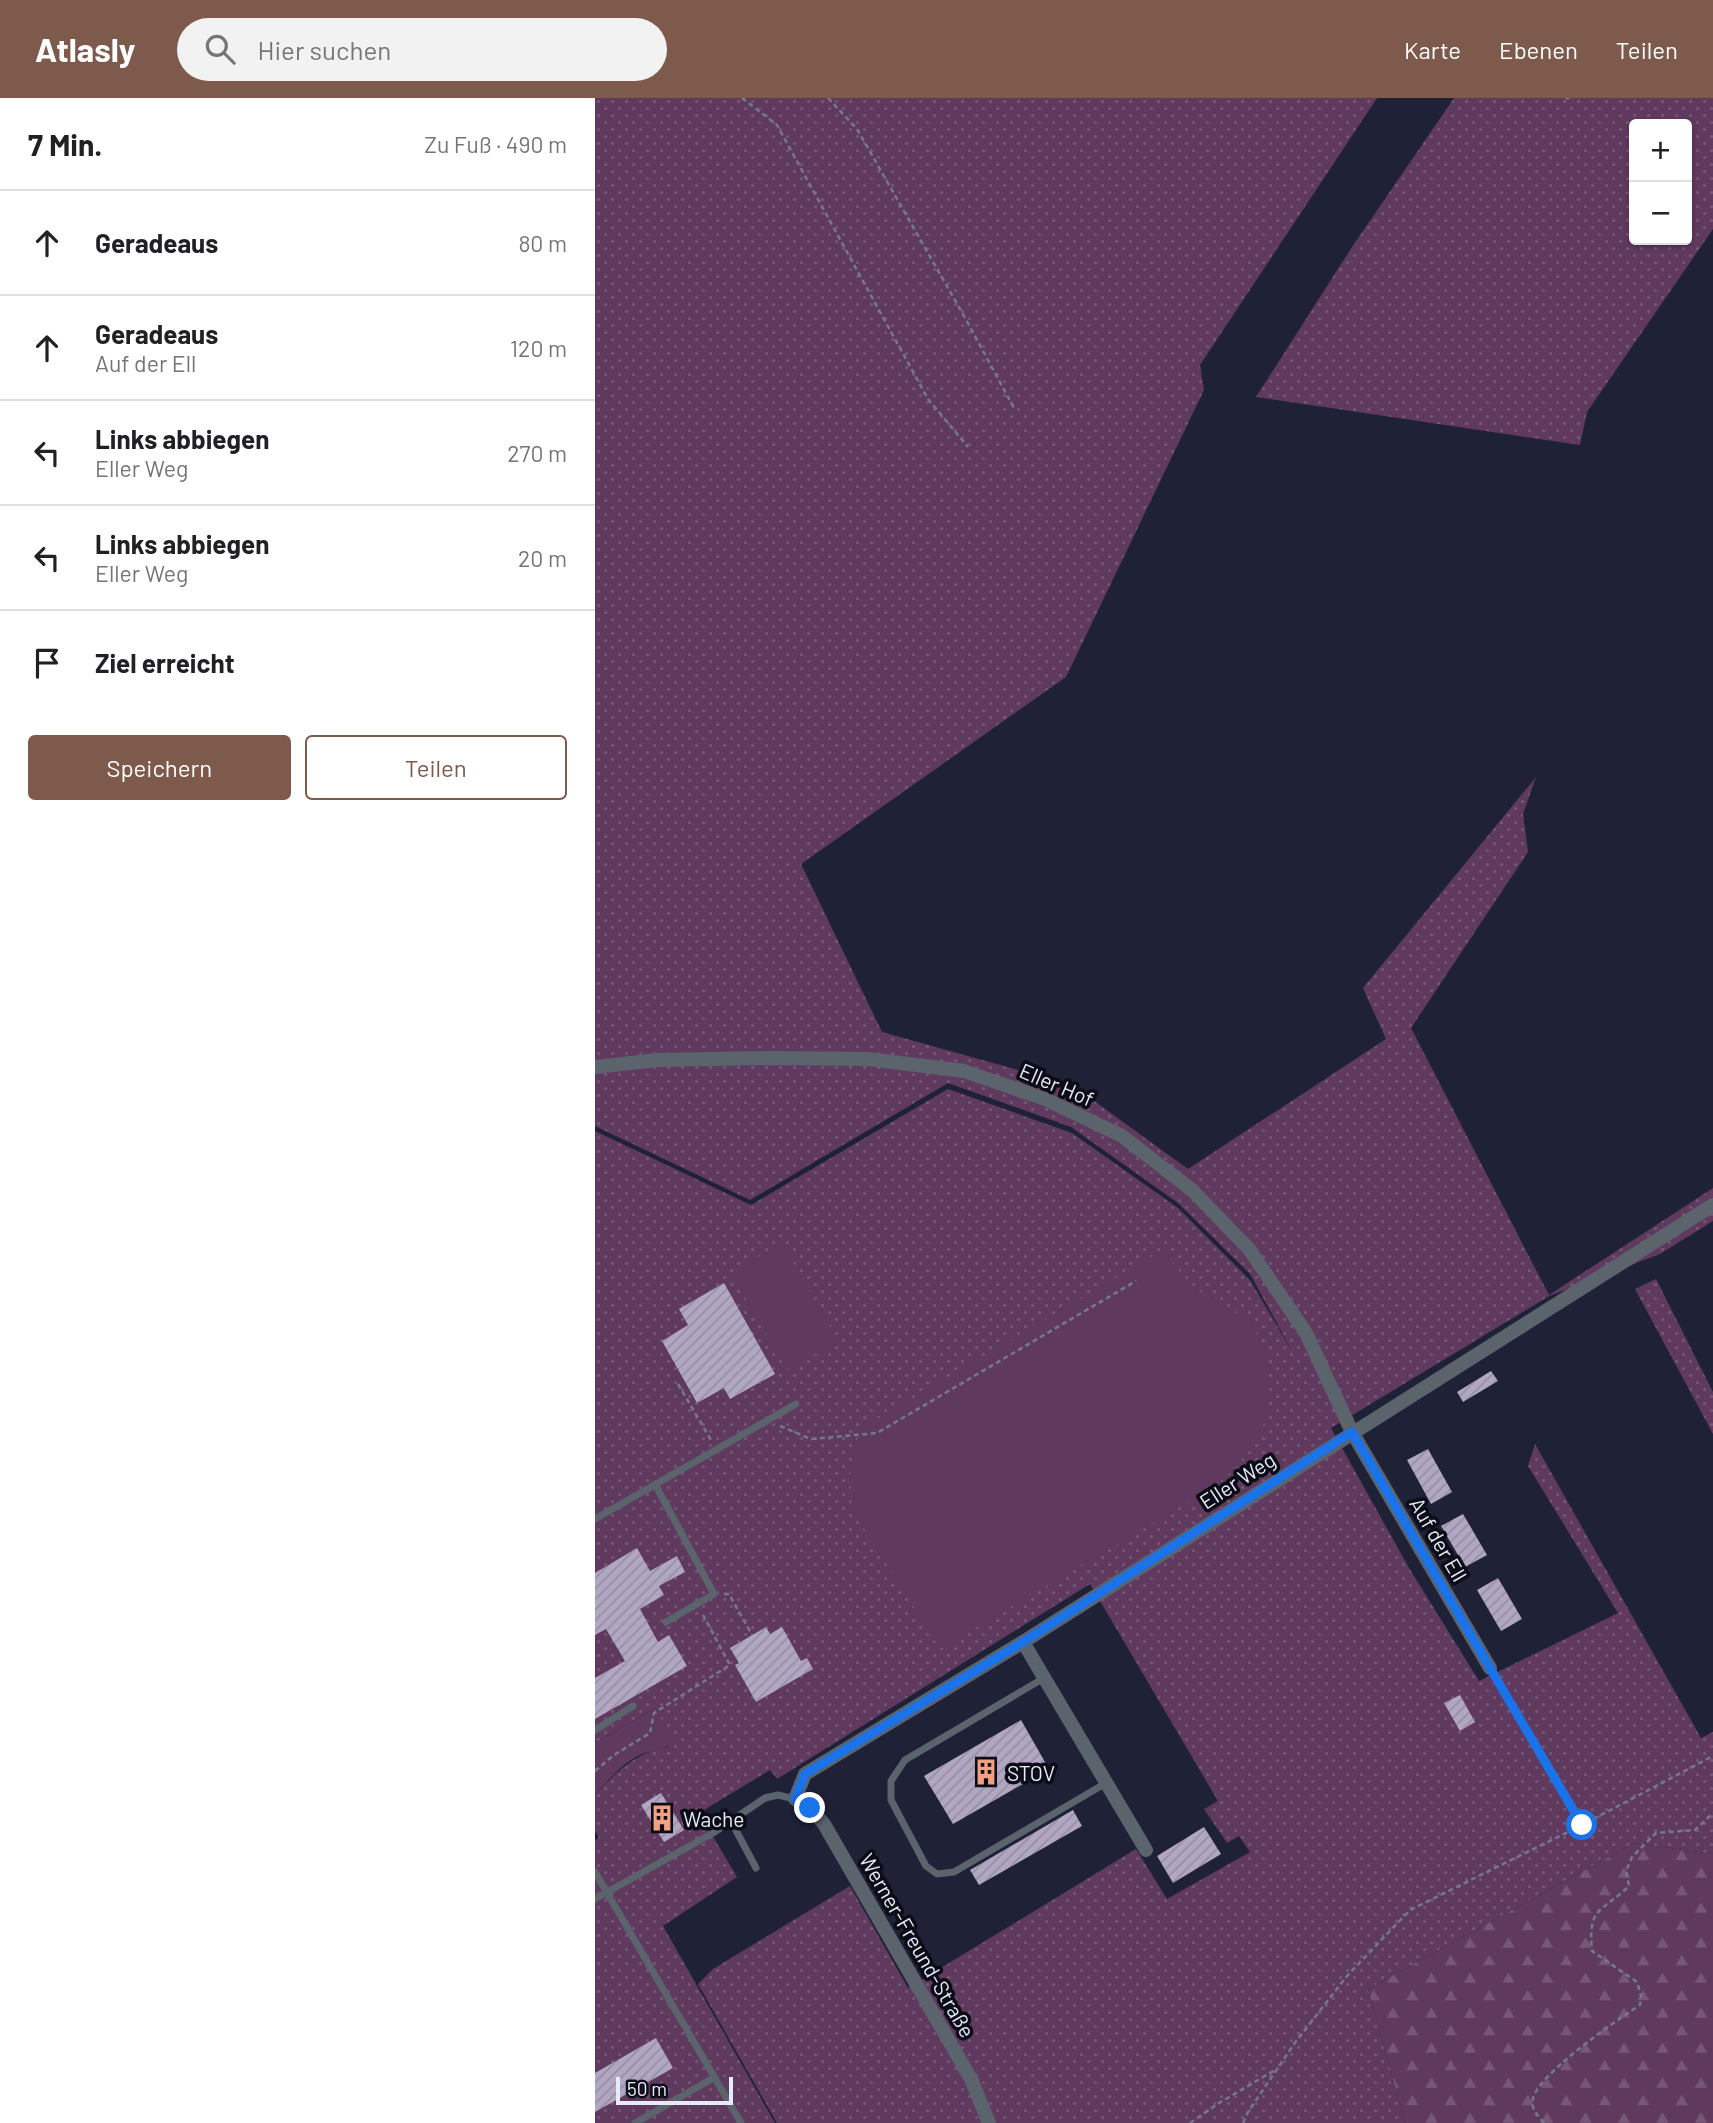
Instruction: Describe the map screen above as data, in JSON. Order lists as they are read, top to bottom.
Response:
{
  "streets": {
    "street": [
      "Eller Hof",
      "Eller Weg",
      "Auf der Ell",
      "Werner-Freund-Straße"
    ]
  },
  "crossings": [
    ["Eller Hof", "Eller Weg"],
    ["Eller Hof", "Auf der Ell"],
    ["Eller Weg", "Auf der Ell"],
    ["Eller Weg", "Werner-Freund-Straße"]
  ],
  "places": {
    "building": ["STOV", "Wache"]
  },
  "scale_bar": "50 m",
  "page": {
    "header": "Atlasly",
    "search": "Hier suchen",
    "nav": ["Karte", "Ebenen", "Teilen"],
    "heading": ["7 Min.", "Zu Fuß · 490 m"],
    "map_buttons": ["+", "−"],
    "list": [
      ["Geradeaus", "80 m"],
      ["Geradeaus", "Auf der Ell", "120 m"],
      ["Links abbiegen", "Eller Weg", "270 m"],
      ["Links abbiegen", "Eller Weg", "20 m"],
      "Ziel erreicht"
    ],
    "buttons": ["Speichern", "Teilen"],
    "scale": "50 m"
  }
}
